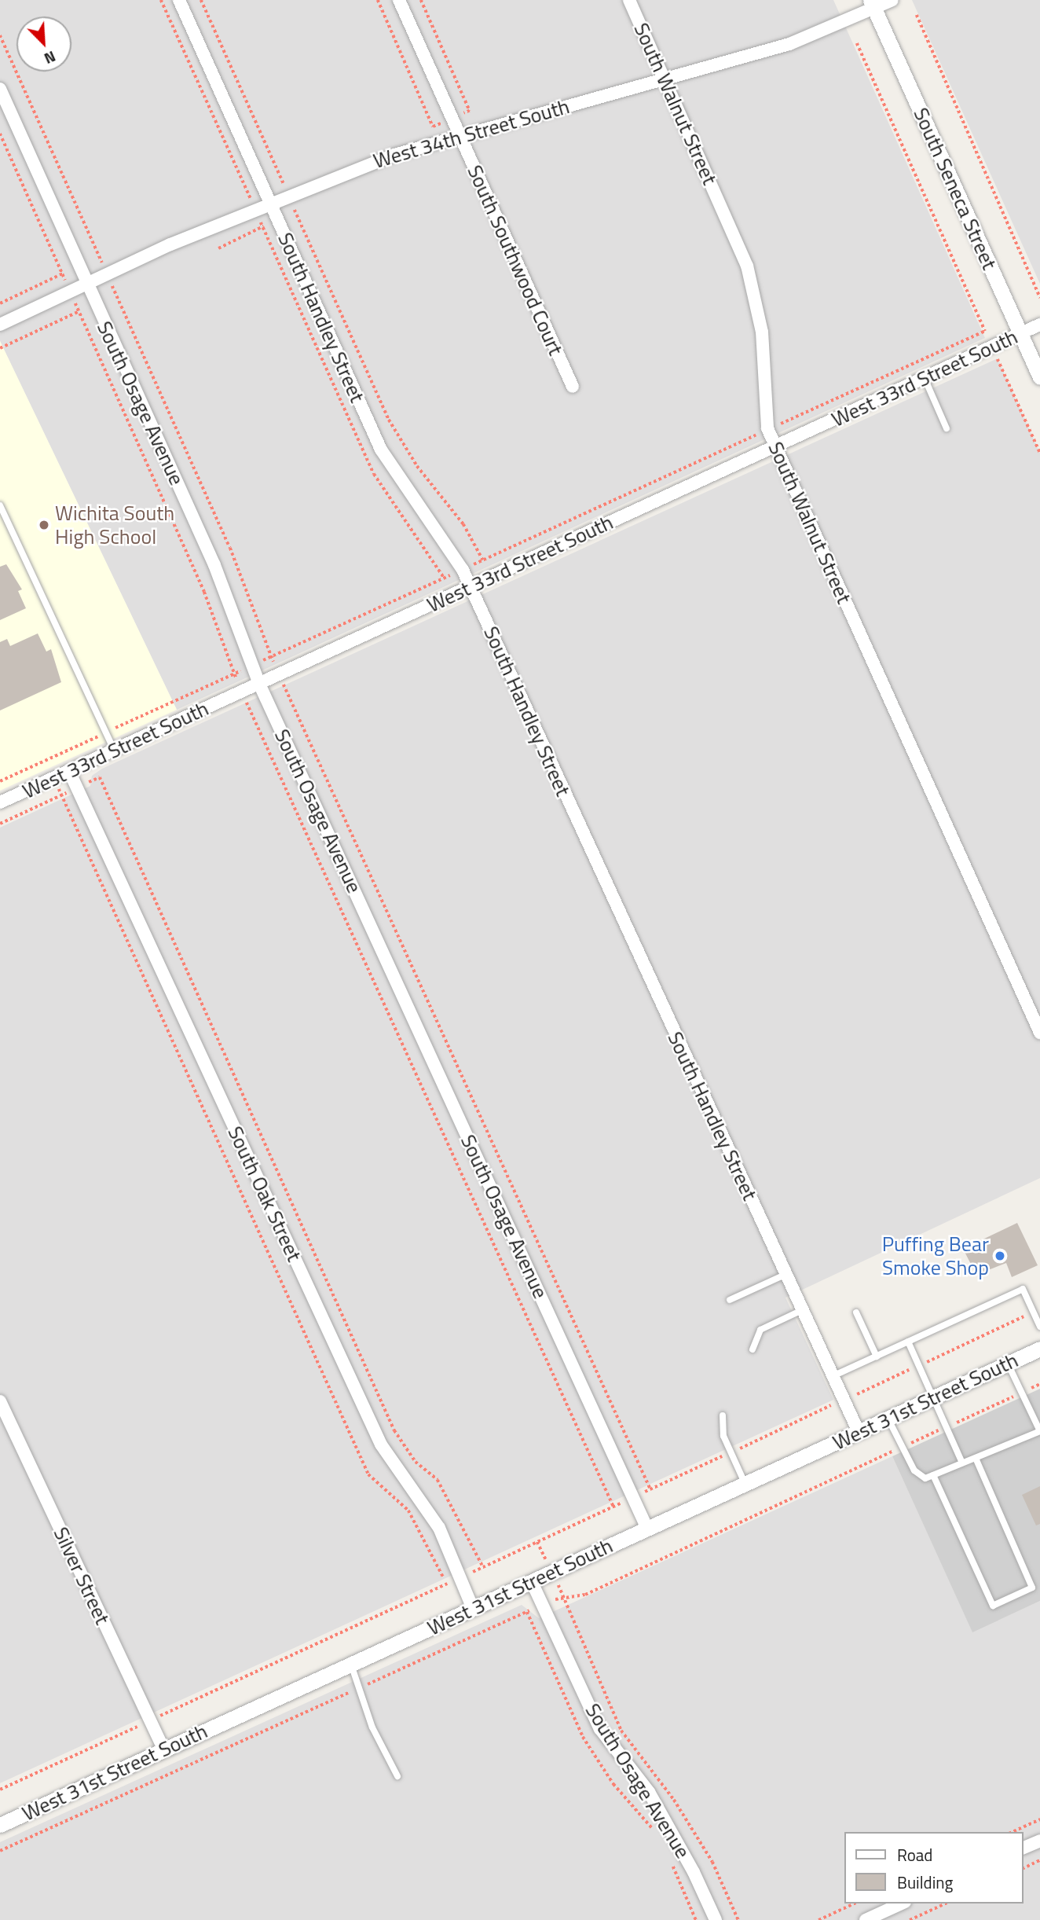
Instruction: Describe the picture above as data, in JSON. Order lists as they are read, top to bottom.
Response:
{
  "streets": {
    "street": [
      "South Walnut Street",
      "West 34th Street South",
      "South Seneca Street",
      "South Southwood Court",
      "South Handley Street",
      "West 33rd Street South",
      "South Osage Avenue",
      "South Oak Street",
      "West 31st Street South",
      "Silver Street"
    ]
  },
  "crossings": [
    ["South Walnut Street", "West 34th Street South"],
    ["South Walnut Street", "West 33rd Street South"],
    ["West 34th Street South", "South Seneca Street"],
    ["West 34th Street South", "South Southwood Court"],
    ["West 34th Street South", "South Handley Street"],
    ["West 34th Street South", "South Osage Avenue"],
    ["South Seneca Street", "West 33rd Street South"],
    ["South Handley Street", "West 33rd Street South"],
    ["South Handley Street", "West 31st Street South"],
    ["West 33rd Street South", "South Osage Avenue"],
    ["West 33rd Street South", "South Oak Street"],
    ["South Osage Avenue", "West 31st Street South"],
    ["South Oak Street", "West 31st Street South"],
    ["West 31st Street South", "Silver Street"]
  ],
  "places": ["Wichita South High School", "Puffing Bear Smoke Shop"],
  "legend": ["Road", "Building"],
  "north": "bottom right"
}
